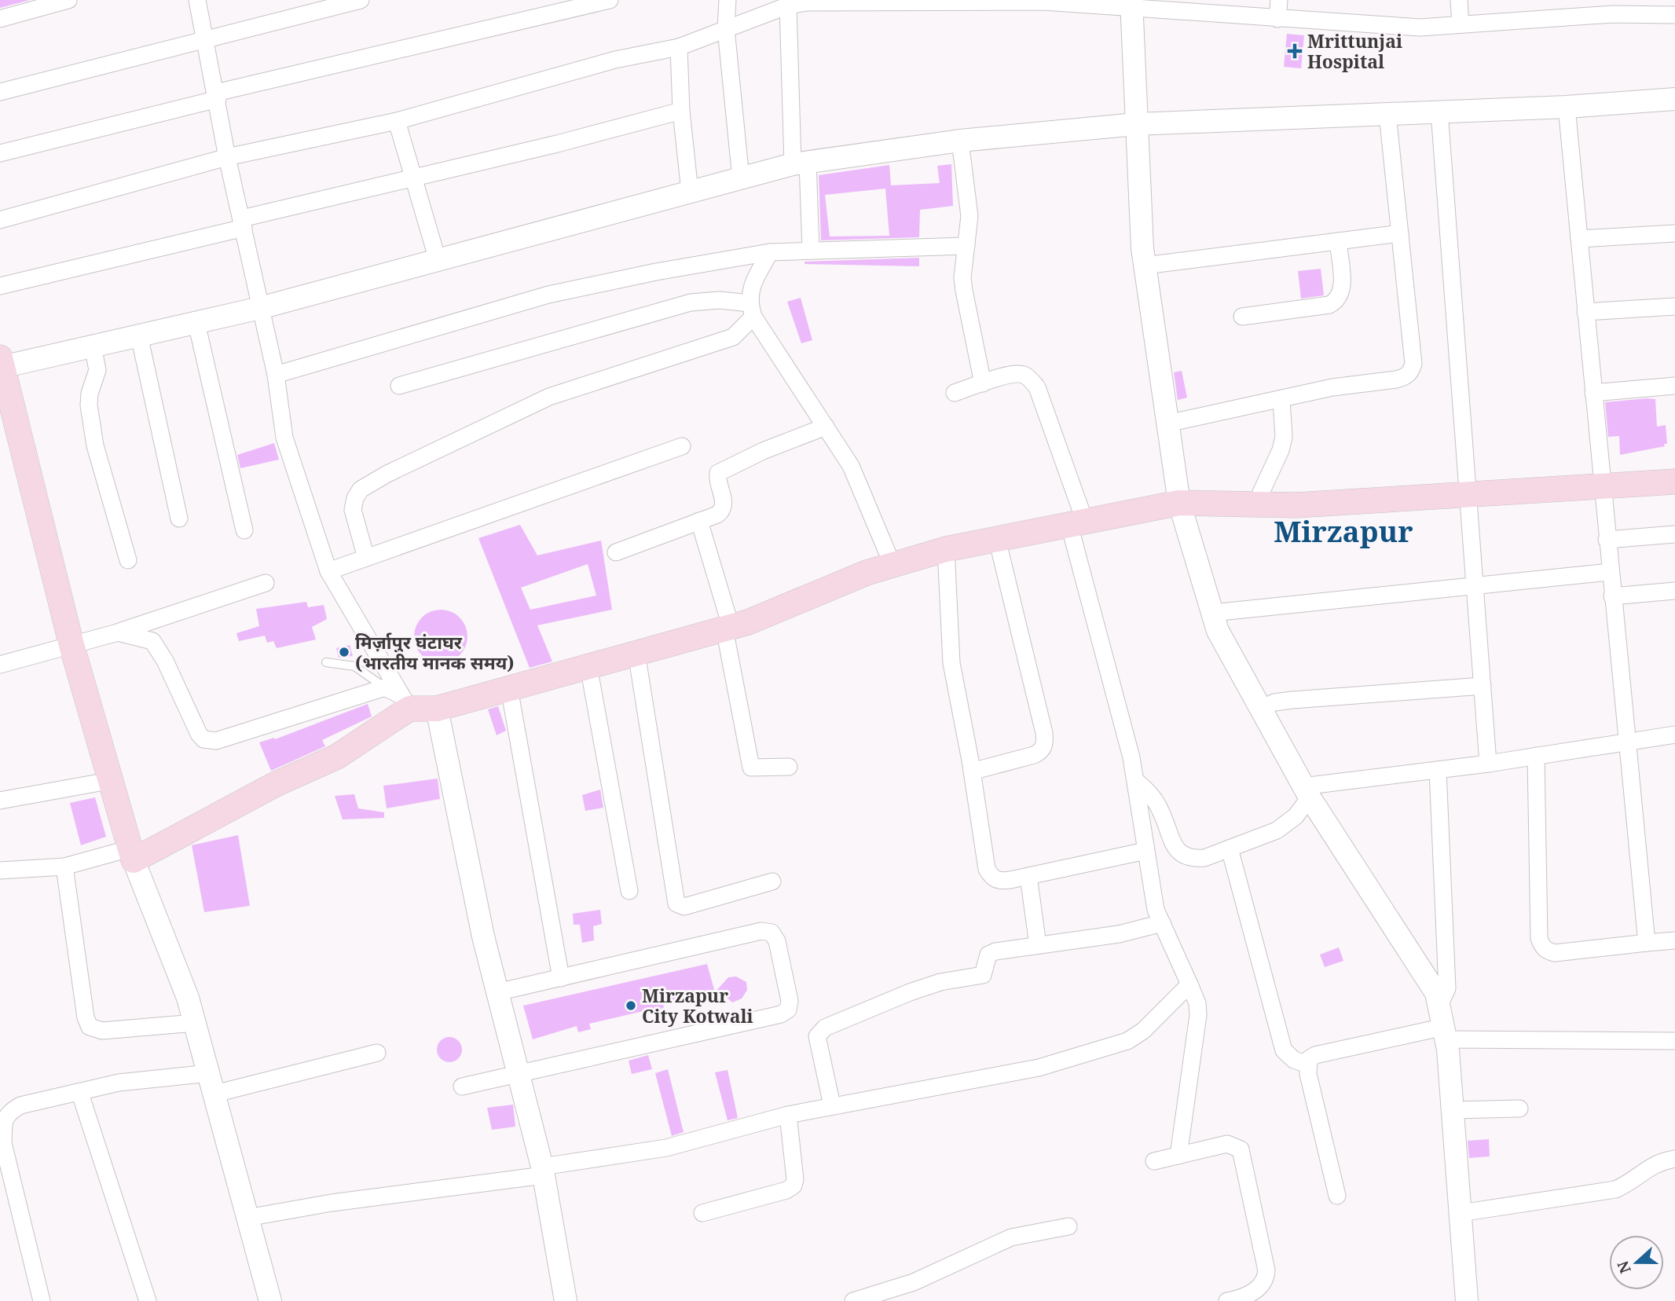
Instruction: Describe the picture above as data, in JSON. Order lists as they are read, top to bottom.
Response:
{
  "districts": ["Mirzapur"],
  "places": {
    "health": ["Mrittunjai Hospital"],
    "other": ["मिर्ज़ापुर घंटाघर (भारतीय मानक समय)", "Mirzapur City Kotwali"]
  },
  "north": "left"
}
